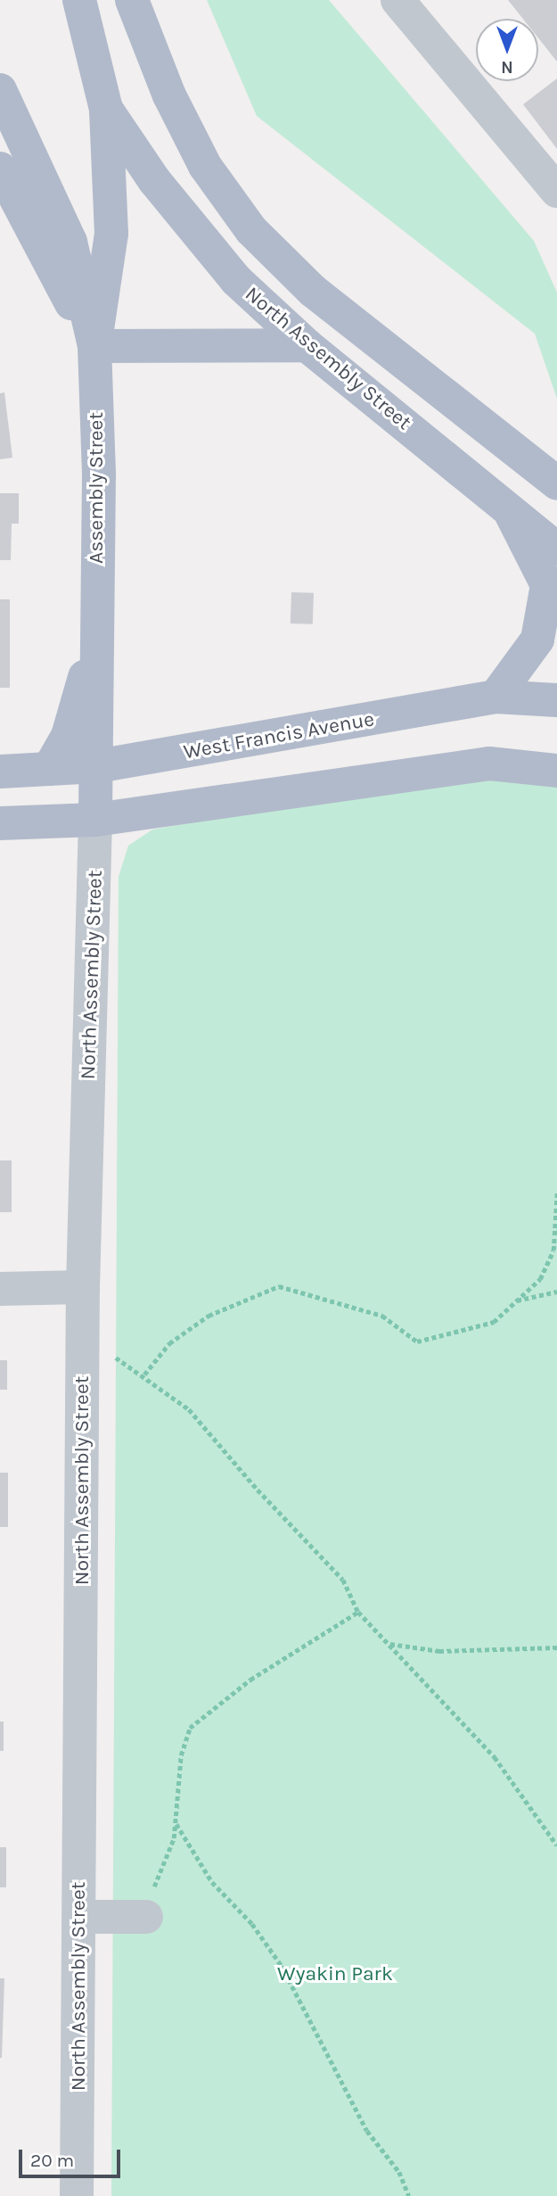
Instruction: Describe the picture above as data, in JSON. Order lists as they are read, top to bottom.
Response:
{
  "streets": {
    "main road": ["North Assembly Street", "Assembly Street", "West Francis Avenue"]
  },
  "crossings": [
    ["North Assembly Street", "Assembly Street"],
    ["North Assembly Street", "West Francis Avenue"],
    ["Assembly Street", "West Francis Avenue"]
  ],
  "parks": ["Wyakin Park"],
  "scale_bar": "20 m",
  "north": "bottom"
}
